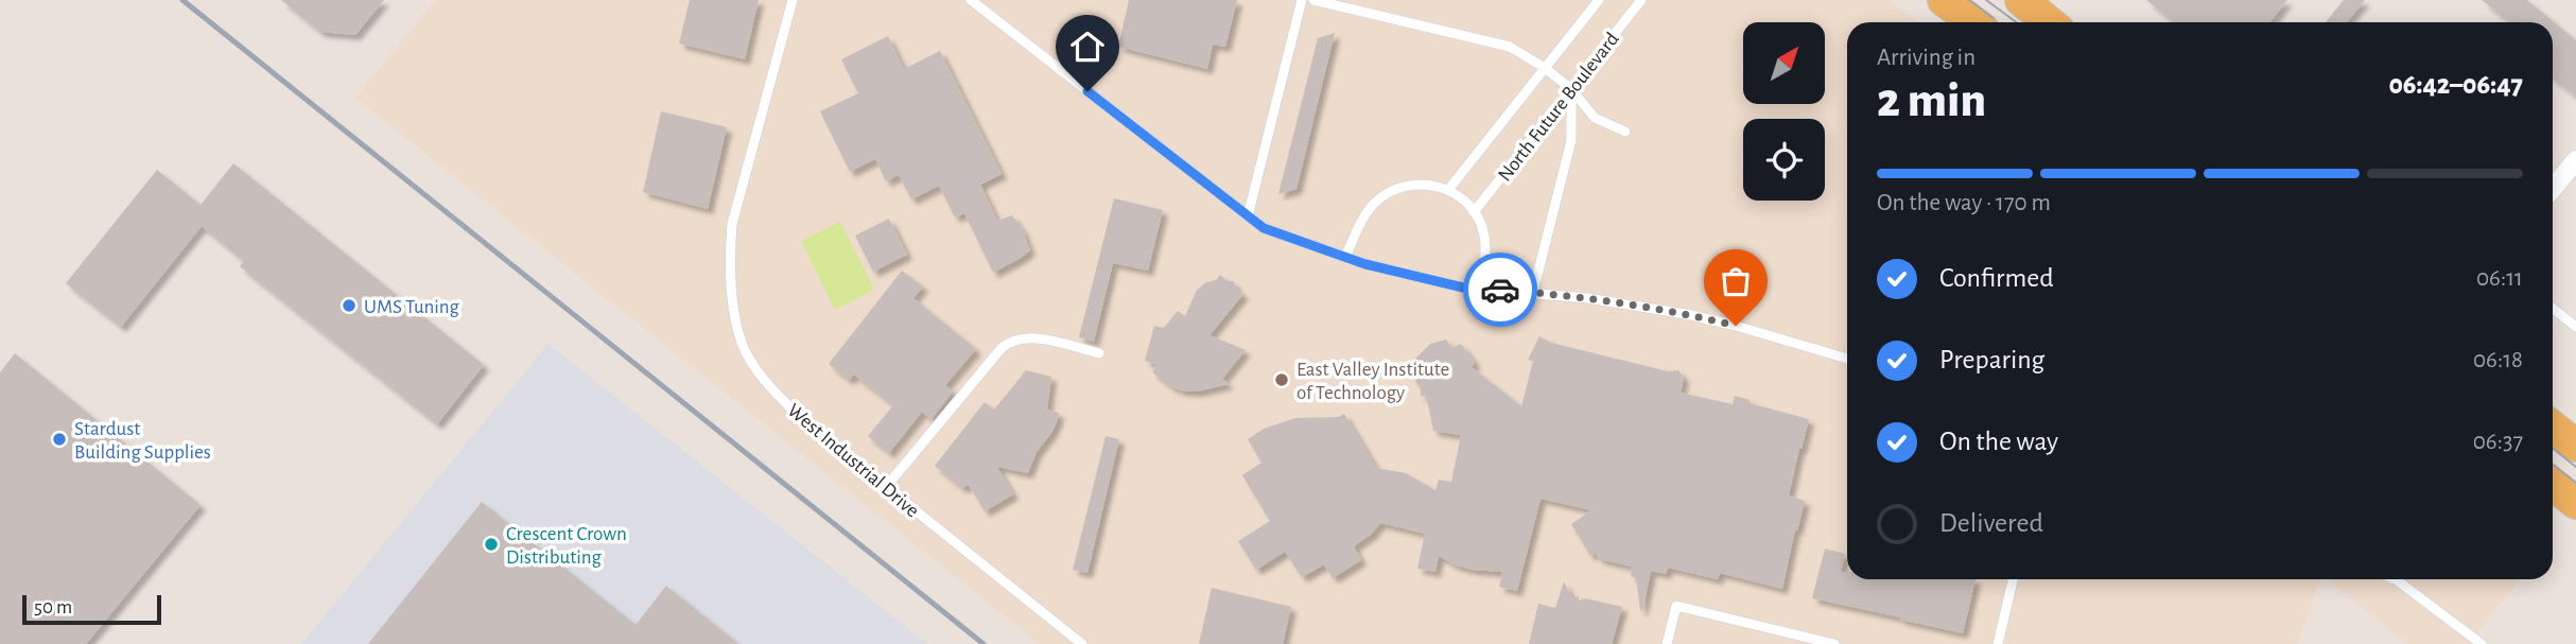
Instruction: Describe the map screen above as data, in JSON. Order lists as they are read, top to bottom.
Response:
{
  "streets": {
    "lane": ["North Future Boulevard", "West Industrial Drive"]
  },
  "places": [
    "UMS Tuning",
    "East Valley Institute of Technology",
    "Stardust Building Supplies",
    "Crescent Crown Distributing"
  ],
  "scale_bar": "50 m",
  "north": "top right",
  "page": {
    "heading": ["2 min", "Arriving in", "06:42–06:47"],
    "bar": "On the way · 170 m",
    "list": [
      ["Confirmed", "06:11"],
      ["Preparing", "06:18"],
      ["On the way", "06:37"],
      "Delivered"
    ],
    "scale": "50 m"
  }
}
